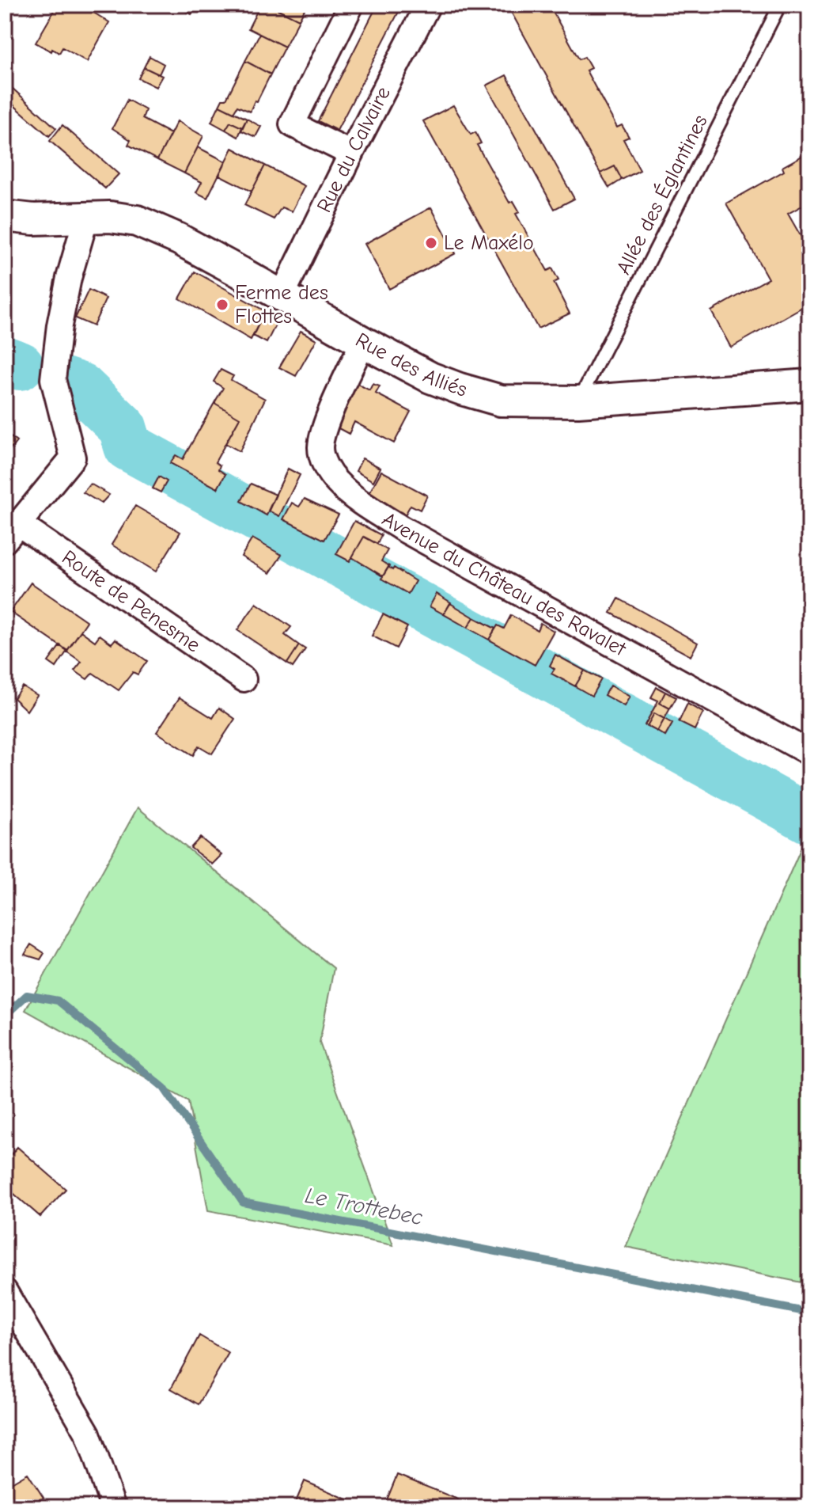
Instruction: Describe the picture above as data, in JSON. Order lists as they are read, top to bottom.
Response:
{
  "streets": {
    "street": [
      "Rue du Calvaire",
      "Rue des Alliés",
      "Avenue du Château des Ravalet",
      "Route de Penesme"
    ],
    "lane": ["Allée des Églantines"]
  },
  "crossings": [
    ["Rue du Calvaire", "Rue des Alliés"],
    ["Allée des Églantines", "Rue des Alliés"],
    ["Rue des Alliés", "Avenue du Château des Ravalet"],
    ["Rue des Alliés", "Route de Penesme"]
  ],
  "water": ["Le Trottebec"],
  "places": ["Le Maxélo", "Ferme des Flottes"]
}
